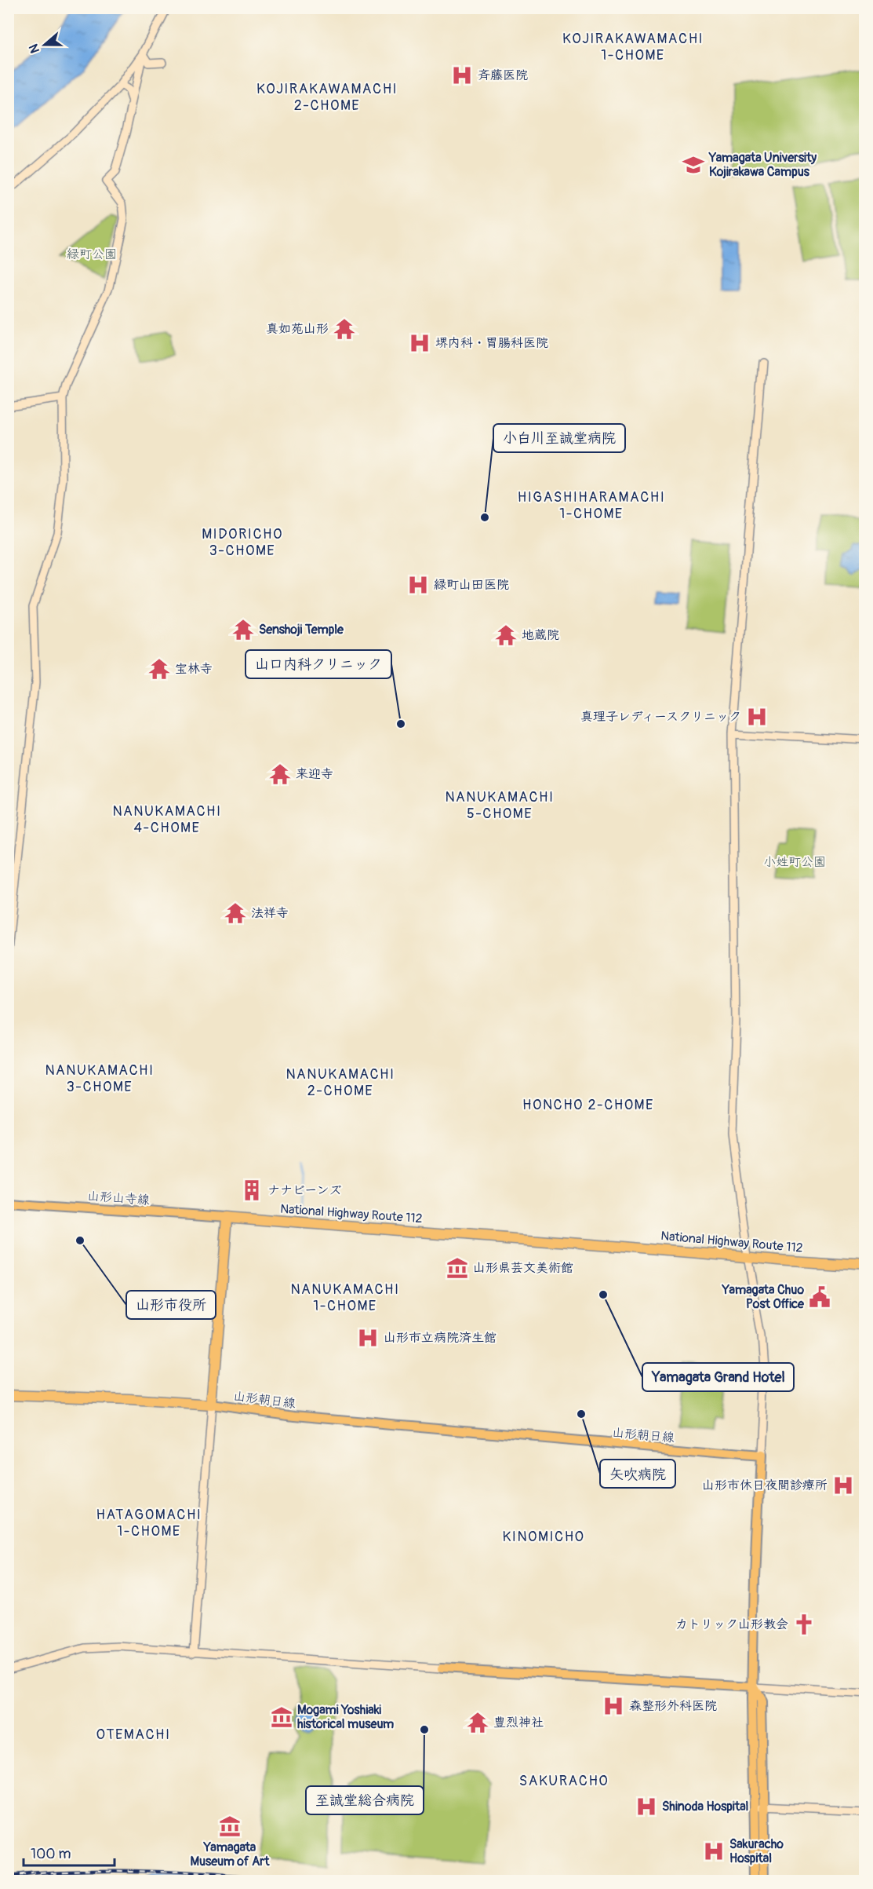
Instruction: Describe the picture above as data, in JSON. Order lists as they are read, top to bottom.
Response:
{
  "streets": {
    "highway": ["National Highway Route 112"],
    "main road": ["山形山寺線", "山形朝日線"]
  },
  "crossings": [
    ["山形山寺線", "National Highway Route 112"]
  ],
  "districts": [
    "KOJIRAKAWAMACHI 1-CHOME",
    "KOJIRAKAWAMACHI 2-CHOME",
    "HIGASHIHARAMACHI 1-CHOME",
    "MIDORICHO 3-CHOME",
    "NANUKAMACHI 5-CHOME",
    "NANUKAMACHI 4-CHOME",
    "NANUKAMACHI 3-CHOME",
    "NANUKAMACHI 2-CHOME",
    "HONCHO 2-CHOME",
    "NANUKAMACHI 1-CHOME",
    "HATAGOMACHI 1-CHOME",
    "KINOMICHO",
    "OTEMACHI",
    "SAKURACHO"
  ],
  "parks": ["緑町公園", "小姓町公園"],
  "places": {
    "hospital": [
      "斉藤医院",
      "堺内科・胃腸科医院",
      "緑町山田医院",
      "真理子レディースクリニック",
      "山形市立病院済生館",
      "山形市休日夜間診療所",
      "森整形外科医院",
      "Shinoda Hospital",
      "Sakuracho Hospital"
    ],
    "school or university": ["Yamagata University Kojirakawa Campus"],
    "temple": [
      "真如苑山形",
      "Senshoji Temple",
      "地蔵院",
      "宝林寺",
      "来迎寺",
      "法祥寺",
      "豊烈神社"
    ],
    "other": [
      "小白川至誠堂病院",
      "山口内科クリニック",
      "山形市役所",
      "Yamagata Grand Hotel",
      "矢吹病院",
      "至誠堂総合病院"
    ],
    "building": ["ナナビーンズ"],
    "museum": ["山形県芸文美術館", "Mogami Yoshiaki historical museum", "Yamagata Museum of Art"],
    "public building": ["Yamagata Chuo Post Office"],
    "church": ["カトリック山形教会"]
  },
  "scale_bar": "100 m",
  "north": "left"
}
